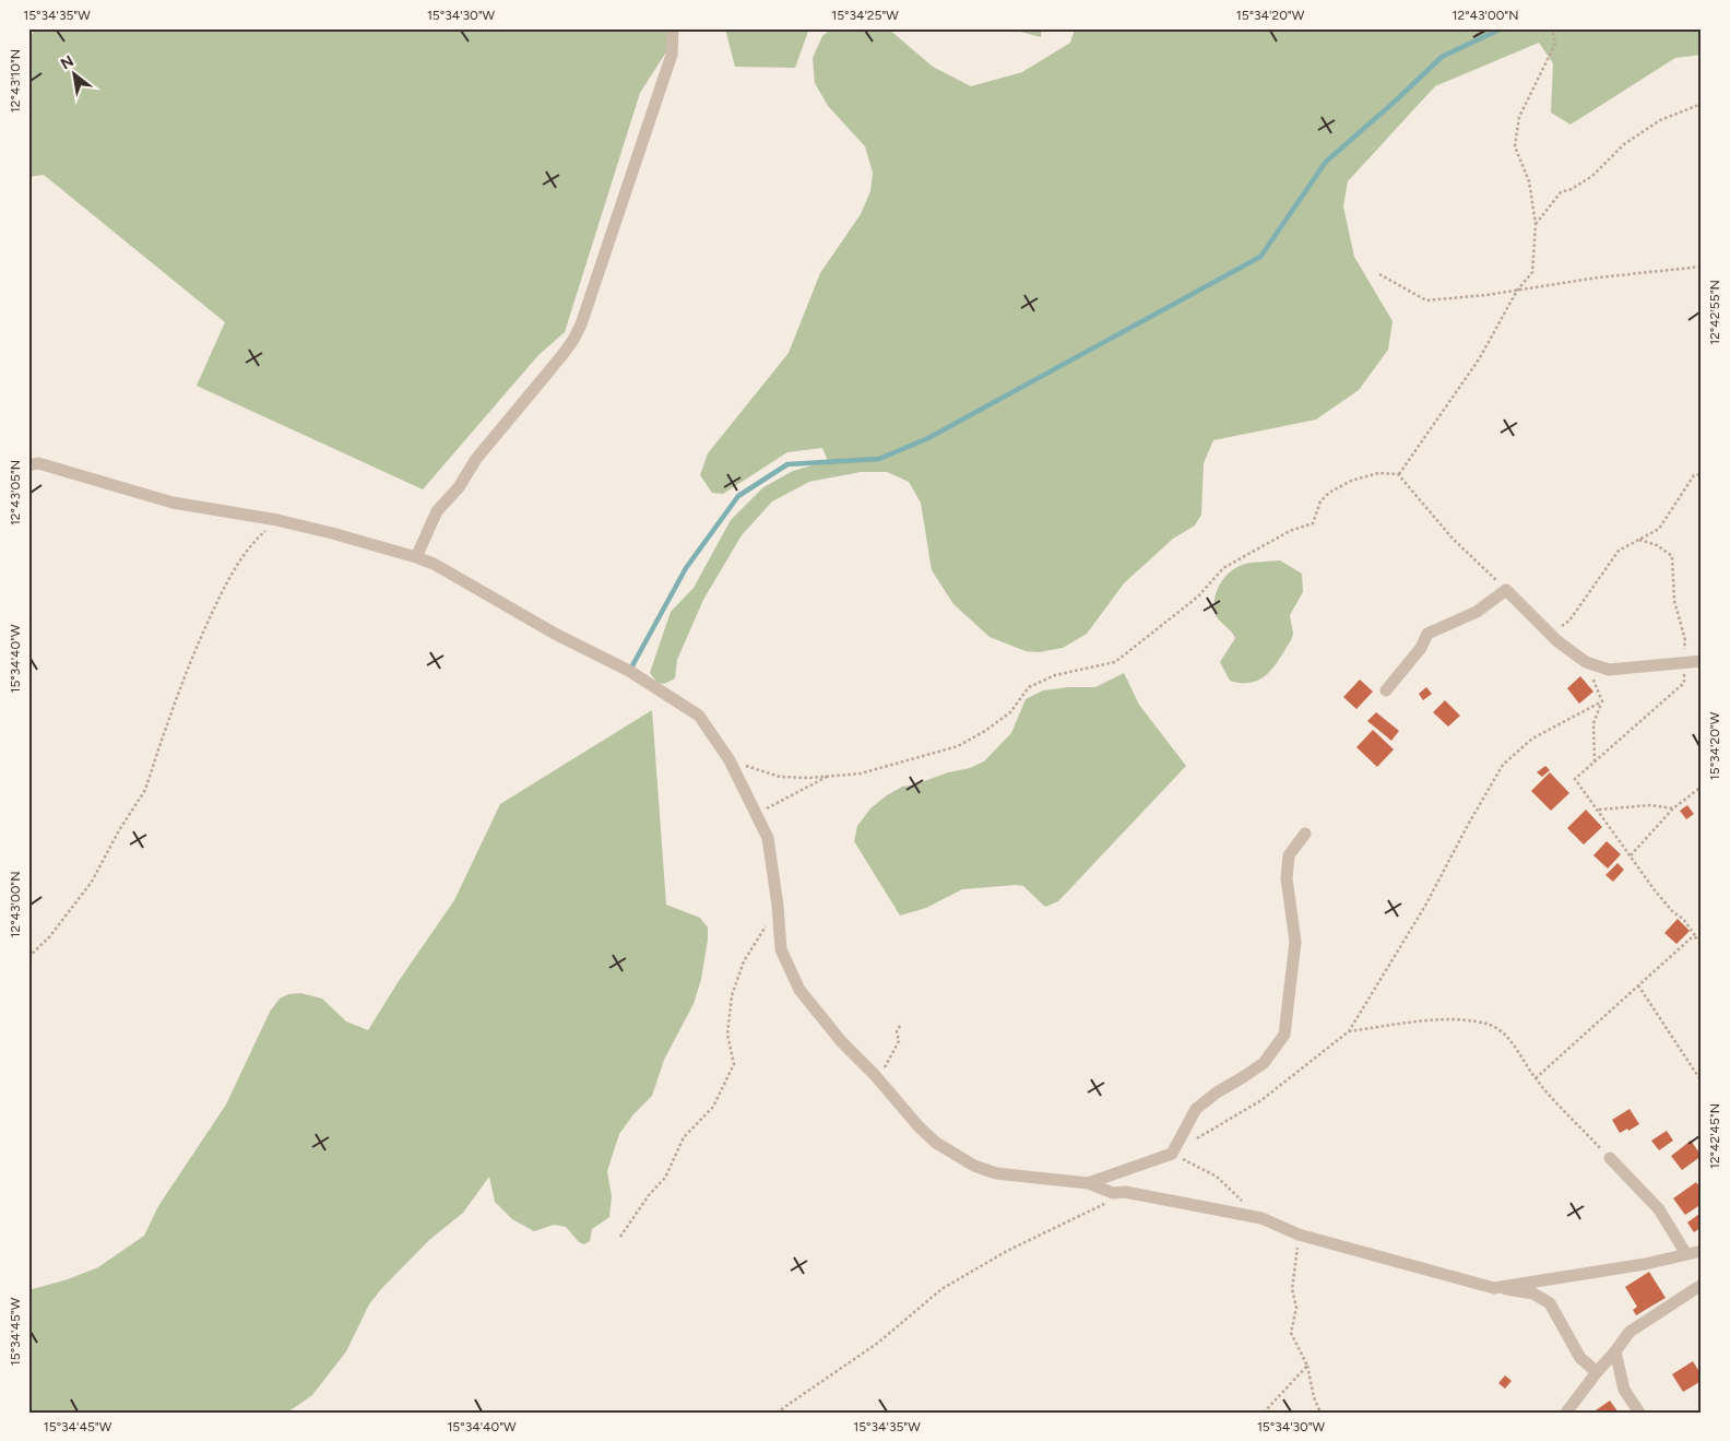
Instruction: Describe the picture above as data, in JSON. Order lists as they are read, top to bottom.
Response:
{
  "north": "top left",
  "coordinates": [
    "15°34'35\"W",
    "15°34'30\"W",
    "15°34'25\"W",
    "15°34'20\"W",
    "12°43'00\"N",
    "12°43'10\"N",
    "12°42'55\"N",
    "12°43'05\"N",
    "15°34'40\"W",
    "12°42'45\"N",
    "15°34'45\"W"
  ]
}
